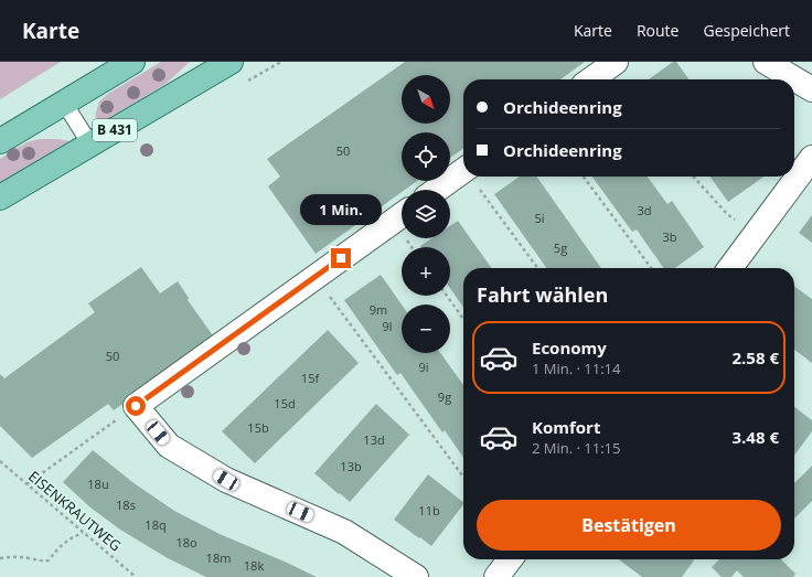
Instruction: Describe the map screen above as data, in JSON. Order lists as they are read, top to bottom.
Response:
{
  "streets": {
    "main road": ["B 431"],
    "path": ["EISENKRAUTWEG"]
  },
  "house_numbers": [
    "50",
    "3d",
    "5i",
    "3b",
    "5g",
    "9m",
    "9l",
    "50",
    "9i",
    "15f",
    "9g",
    "15d",
    "15b",
    "13d",
    "13b",
    "18u",
    "18s",
    "11b",
    "18q",
    "18o",
    "18m",
    "18k"
  ],
  "north": "bottom right",
  "page": {
    "header": "Karte",
    "nav": ["Karte", "Route", "Gespeichert"],
    "map_buttons": ["+", "−"],
    "banner": ["Orchideenring", "Orchideenring"],
    "bubble": "1 Min.",
    "heading": "Fahrt wählen",
    "list": [
      {
        "name": "Economy",
        "note": "1 Min. · 11:14",
        "value": "2.58 €"
      },
      {
        "name": "Komfort",
        "note": "2 Min. · 11:15",
        "value": "3.48 €"
      }
    ],
    "buttons": "Bestätigen"
  }
}
